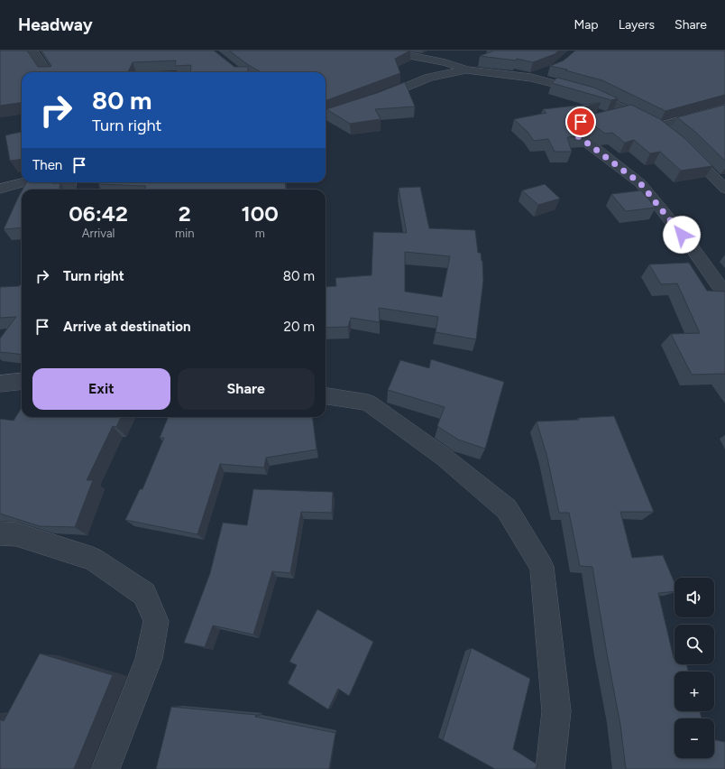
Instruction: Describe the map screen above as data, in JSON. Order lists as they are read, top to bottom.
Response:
{
  "page": {
    "header": "Headway",
    "nav": ["Map", "Layers", "Share"],
    "turn": ["80 m", "Turn right"],
    "then": "Then",
    "eta": [
      "06:42",
      "Arrival",
      "2",
      "min",
      "100",
      "m"
    ],
    "list": [
      {
        "name": "Turn right",
        "value": "80 m"
      },
      {
        "name": "Arrive at destination",
        "value": "20 m"
      }
    ],
    "buttons": ["Exit", "Share"],
    "map_buttons": ["+", "−"]
  }
}
